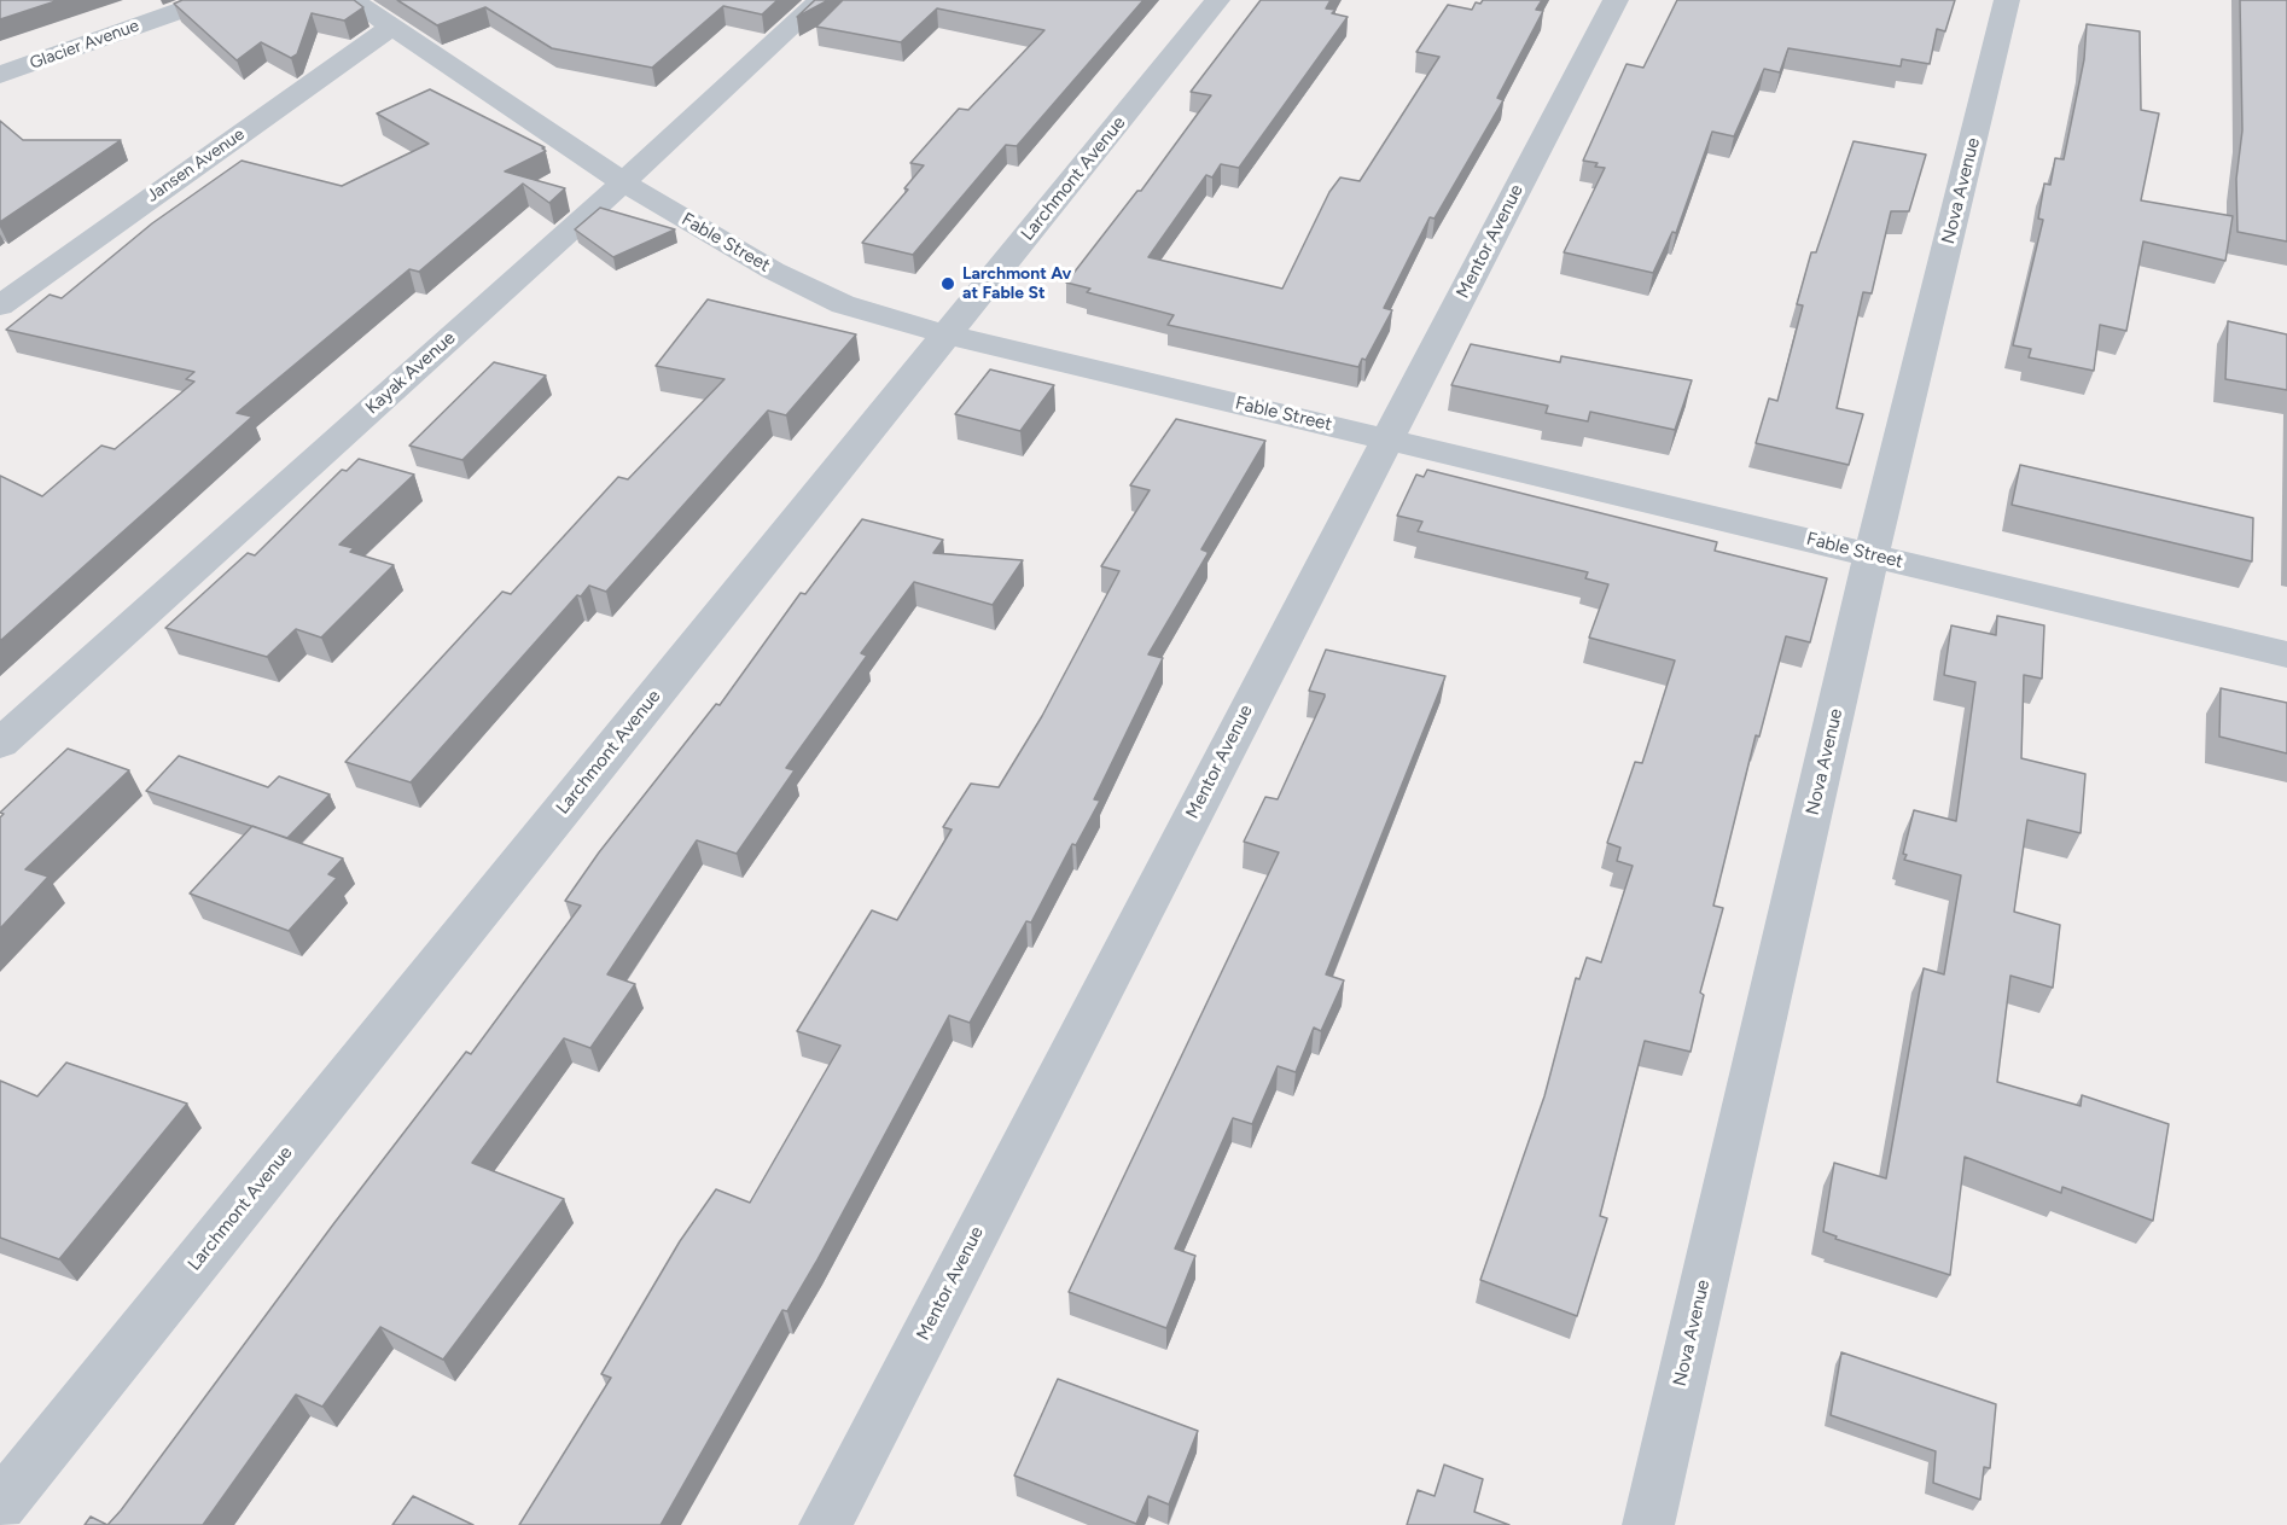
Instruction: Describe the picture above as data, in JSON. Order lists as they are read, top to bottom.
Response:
{
  "streets": {
    "street": [
      "Glacier Avenue",
      "Jansen Avenue",
      "Larchmont Avenue",
      "Nova Avenue",
      "Mentor Avenue",
      "Fable Street",
      "Kayak Avenue"
    ]
  },
  "crossings": [
    ["Jansen Avenue", "Fable Street"],
    ["Larchmont Avenue", "Fable Street"],
    ["Nova Avenue", "Fable Street"],
    ["Mentor Avenue", "Fable Street"],
    ["Fable Street", "Kayak Avenue"]
  ],
  "places": ["Larchmont Av at Fable St"]
}
